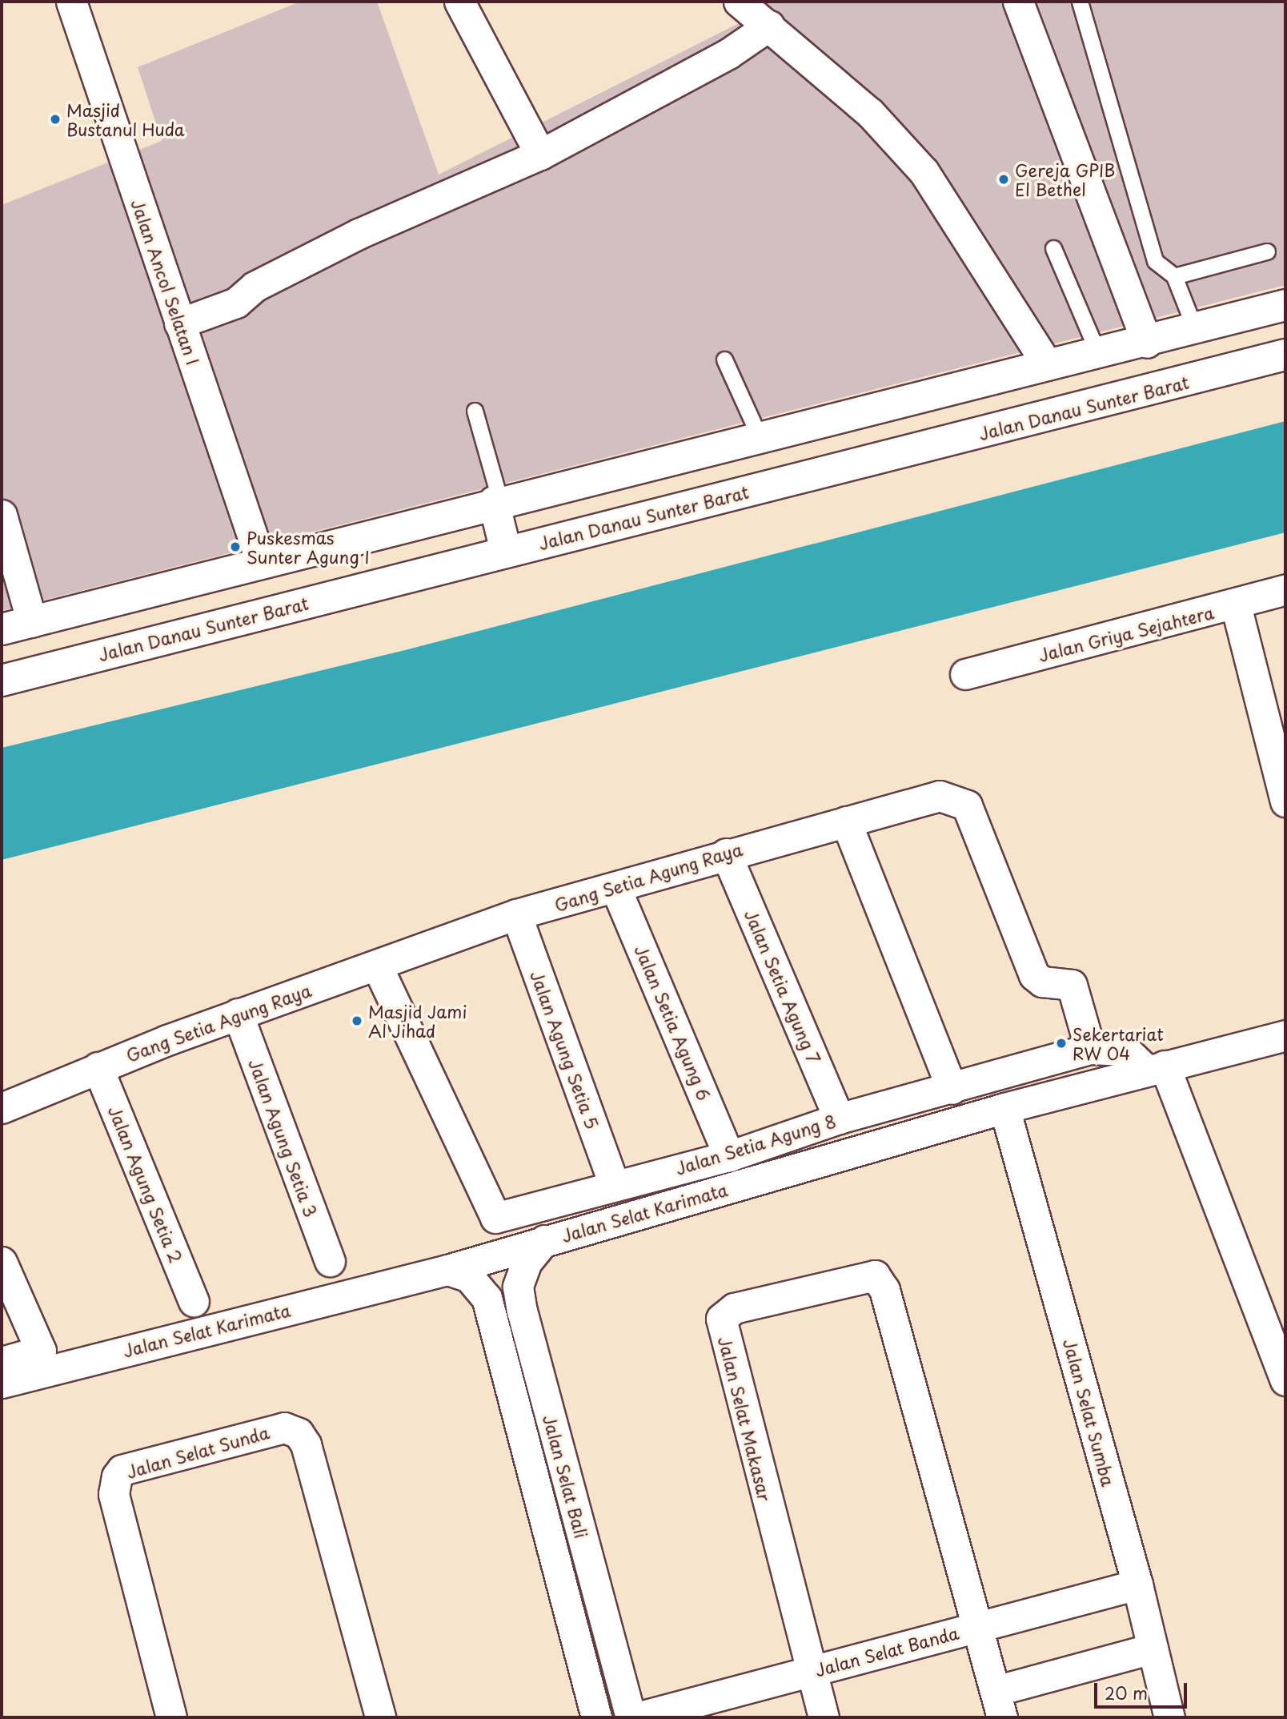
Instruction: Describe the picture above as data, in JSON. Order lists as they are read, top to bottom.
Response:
{
  "streets": {
    "main road": ["Jalan Danau Sunter Barat"],
    "street": [
      "Jalan Ancol Selatan I",
      "Jalan Griya Sejahtera",
      "Gang Setia Agung Raya",
      "Jalan Setia Agung 7",
      "Jalan Setia Agung 6",
      "Jalan Agung Setia 5",
      "Jalan Agung Setia 3",
      "Jalan Setia Agung 8",
      "Jalan Agung Setia 2",
      "Jalan Selat Karimata",
      "Jalan Selat Sumba",
      "Jalan Selat Makasar",
      "Jalan Selat Sunda",
      "Jalan Selat Bali",
      "Jalan Selat Banda"
    ]
  },
  "crossings": [
    ["Gang Setia Agung Raya", "Jalan Setia Agung 7"],
    ["Gang Setia Agung Raya", "Jalan Setia Agung 6"],
    ["Gang Setia Agung Raya", "Jalan Agung Setia 5"],
    ["Gang Setia Agung Raya", "Jalan Agung Setia 3"],
    ["Gang Setia Agung Raya", "Jalan Setia Agung 8"],
    ["Gang Setia Agung Raya", "Jalan Agung Setia 2"],
    ["Jalan Setia Agung 7", "Jalan Setia Agung 8"],
    ["Jalan Setia Agung 6", "Jalan Setia Agung 8"],
    ["Jalan Agung Setia 5", "Jalan Setia Agung 8"],
    ["Jalan Selat Karimata", "Jalan Selat Sumba"],
    ["Jalan Selat Karimata", "Jalan Selat Bali"],
    ["Jalan Selat Sumba", "Jalan Selat Banda"],
    ["Jalan Selat Makasar", "Jalan Selat Banda"]
  ],
  "places": [
    "Masjid Bustanul Huda",
    "Gereja GPIB El Bethel",
    "Puskesmas Sunter Agung I",
    "Masjid Jami Al Jihad",
    "Sekertariat RW 04"
  ],
  "scale_bar": "20 m"
}
